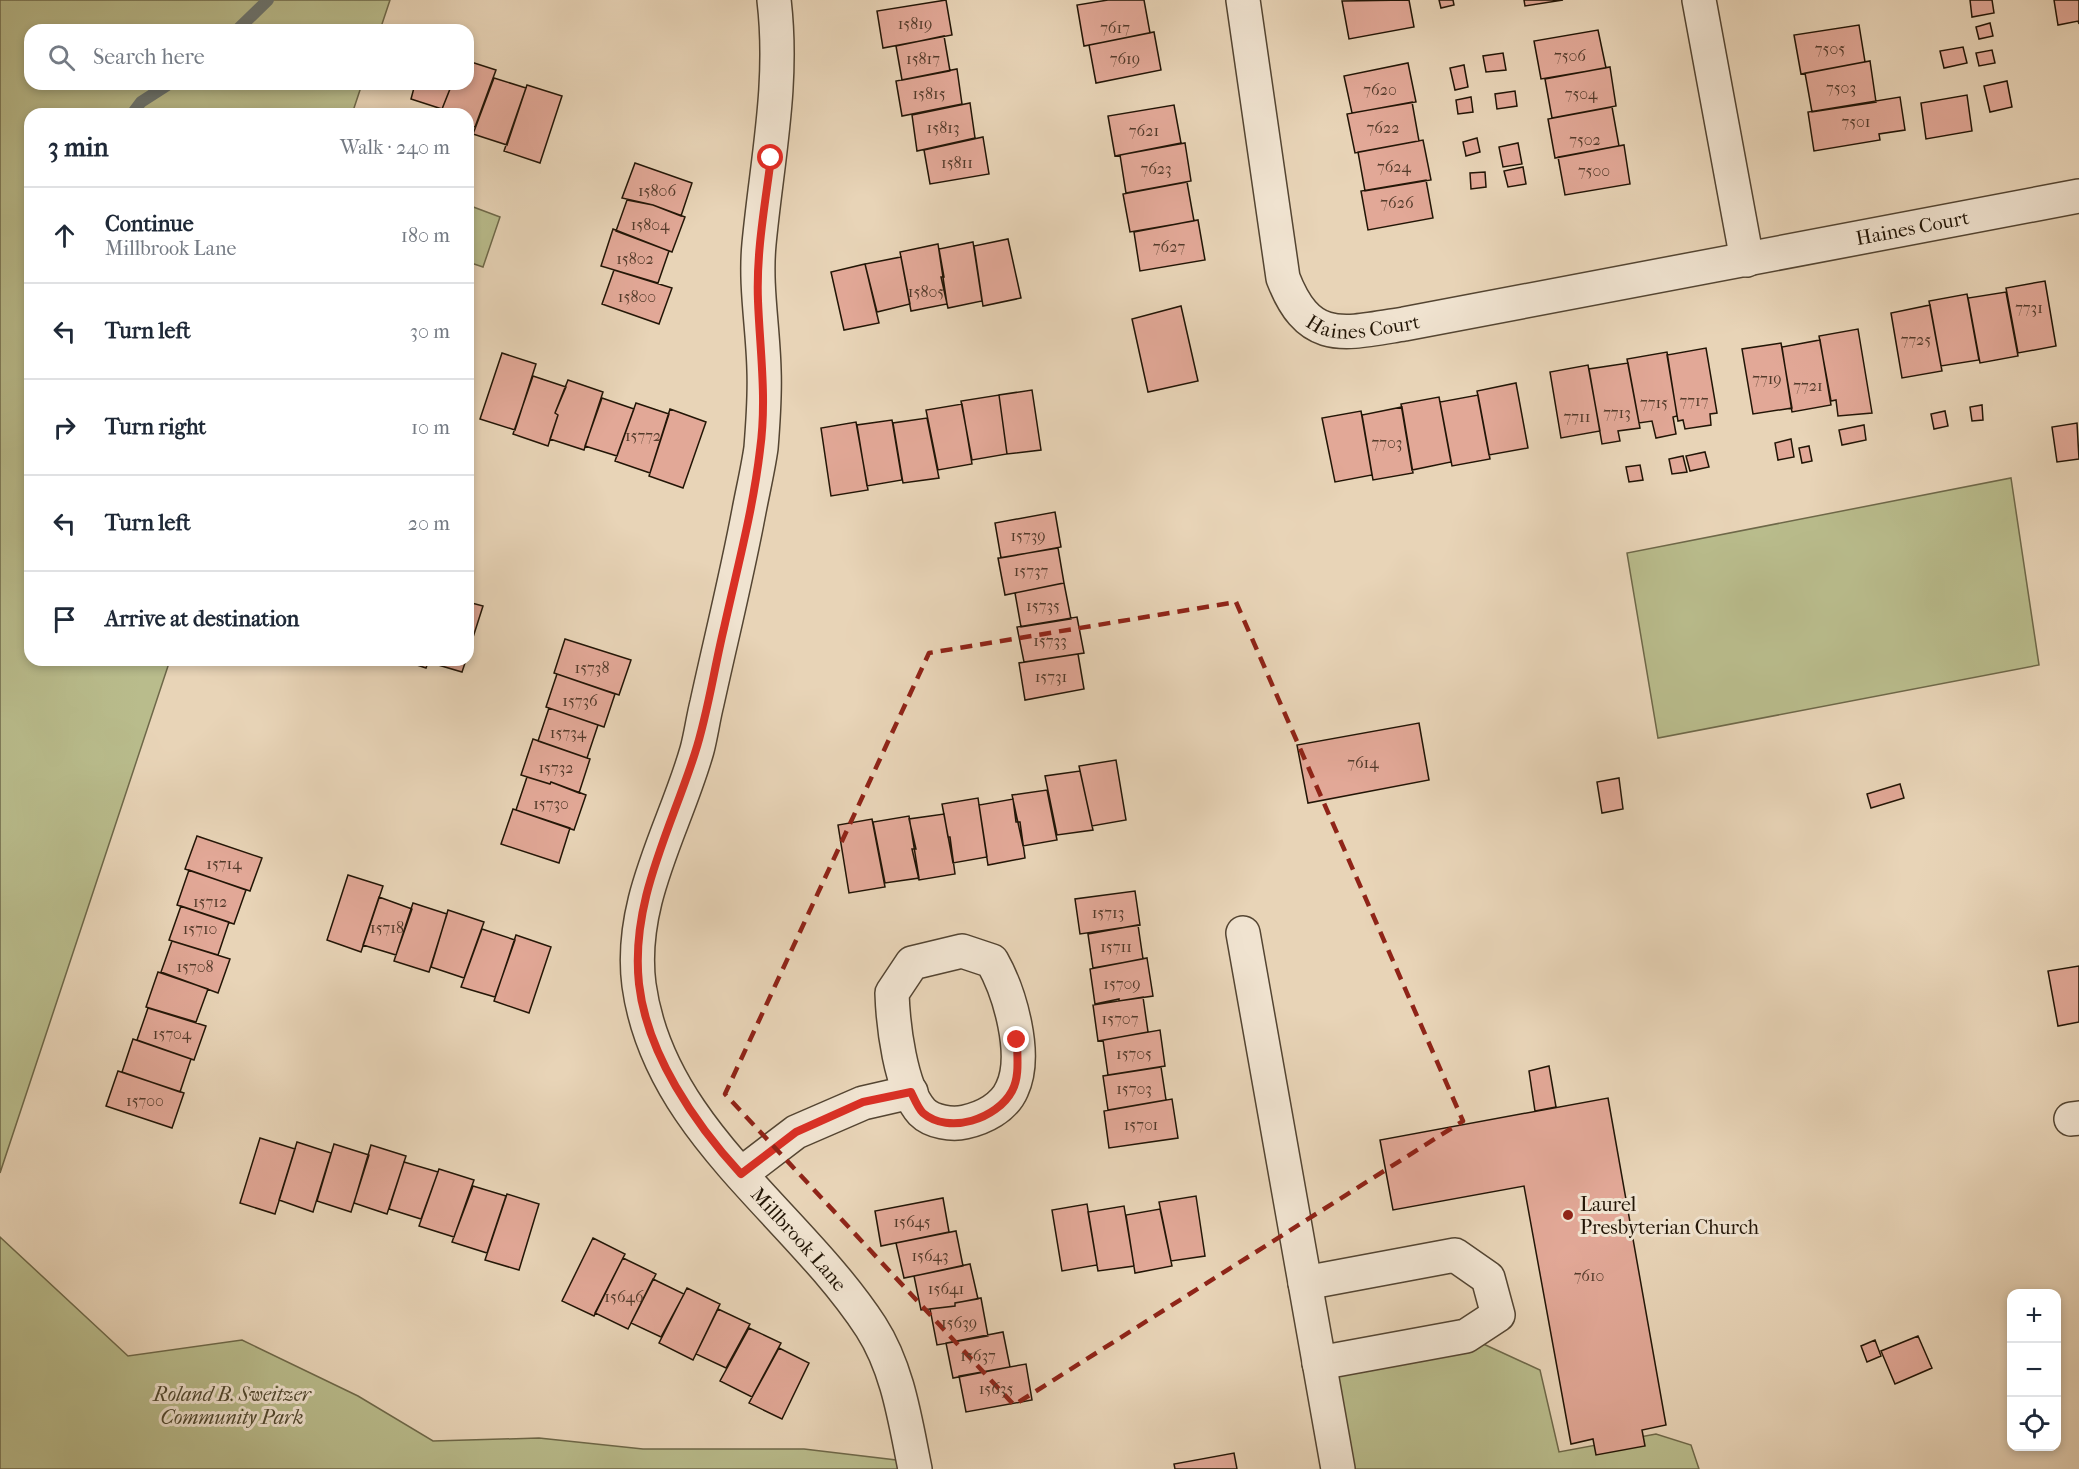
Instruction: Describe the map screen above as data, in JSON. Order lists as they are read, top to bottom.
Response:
{
  "streets": {
    "street": ["Haines Court", "Millbrook Lane"]
  },
  "parks": ["Roland B. Sweitzer Community Park"],
  "places": ["Laurel Presbyterian Church"],
  "house_numbers": [
    "15819",
    "7617",
    "7505",
    "7506",
    "15817",
    "7619",
    "7503",
    "7620",
    "15815",
    "7504",
    "7501",
    "15813",
    "7622",
    "7621",
    "7502",
    "15811",
    "7624",
    "7623",
    "7500",
    "15806",
    "7626",
    "15804",
    "7627",
    "15802",
    "15805",
    "15800",
    "7731",
    "7725",
    "7719",
    "7721",
    "7717",
    "7715",
    "7713",
    "7711",
    "15772",
    "7703",
    "15739",
    "15737",
    "15735",
    "15733",
    "15738",
    "15731",
    "15736",
    "15734",
    "7614",
    "15732",
    "15730",
    "15714",
    "15712",
    "15713",
    "15718",
    "15710",
    "15711",
    "15708",
    "15709",
    "15707",
    "15704",
    "15705",
    "15703",
    "15700",
    "15701",
    "15645",
    "15643",
    "7610",
    "15641",
    "15646",
    "15639",
    "15637",
    "15635"
  ],
  "page": {
    "search": "Search here",
    "heading": ["3 min", "Walk · 240 m"],
    "list": [
      ["Continue", "Millbrook Lane", "180 m"],
      ["Turn left", "30 m"],
      ["Turn right", "10 m"],
      ["Turn left", "20 m"],
      "Arrive at destination"
    ],
    "map_buttons": ["+", "−"]
  }
}
